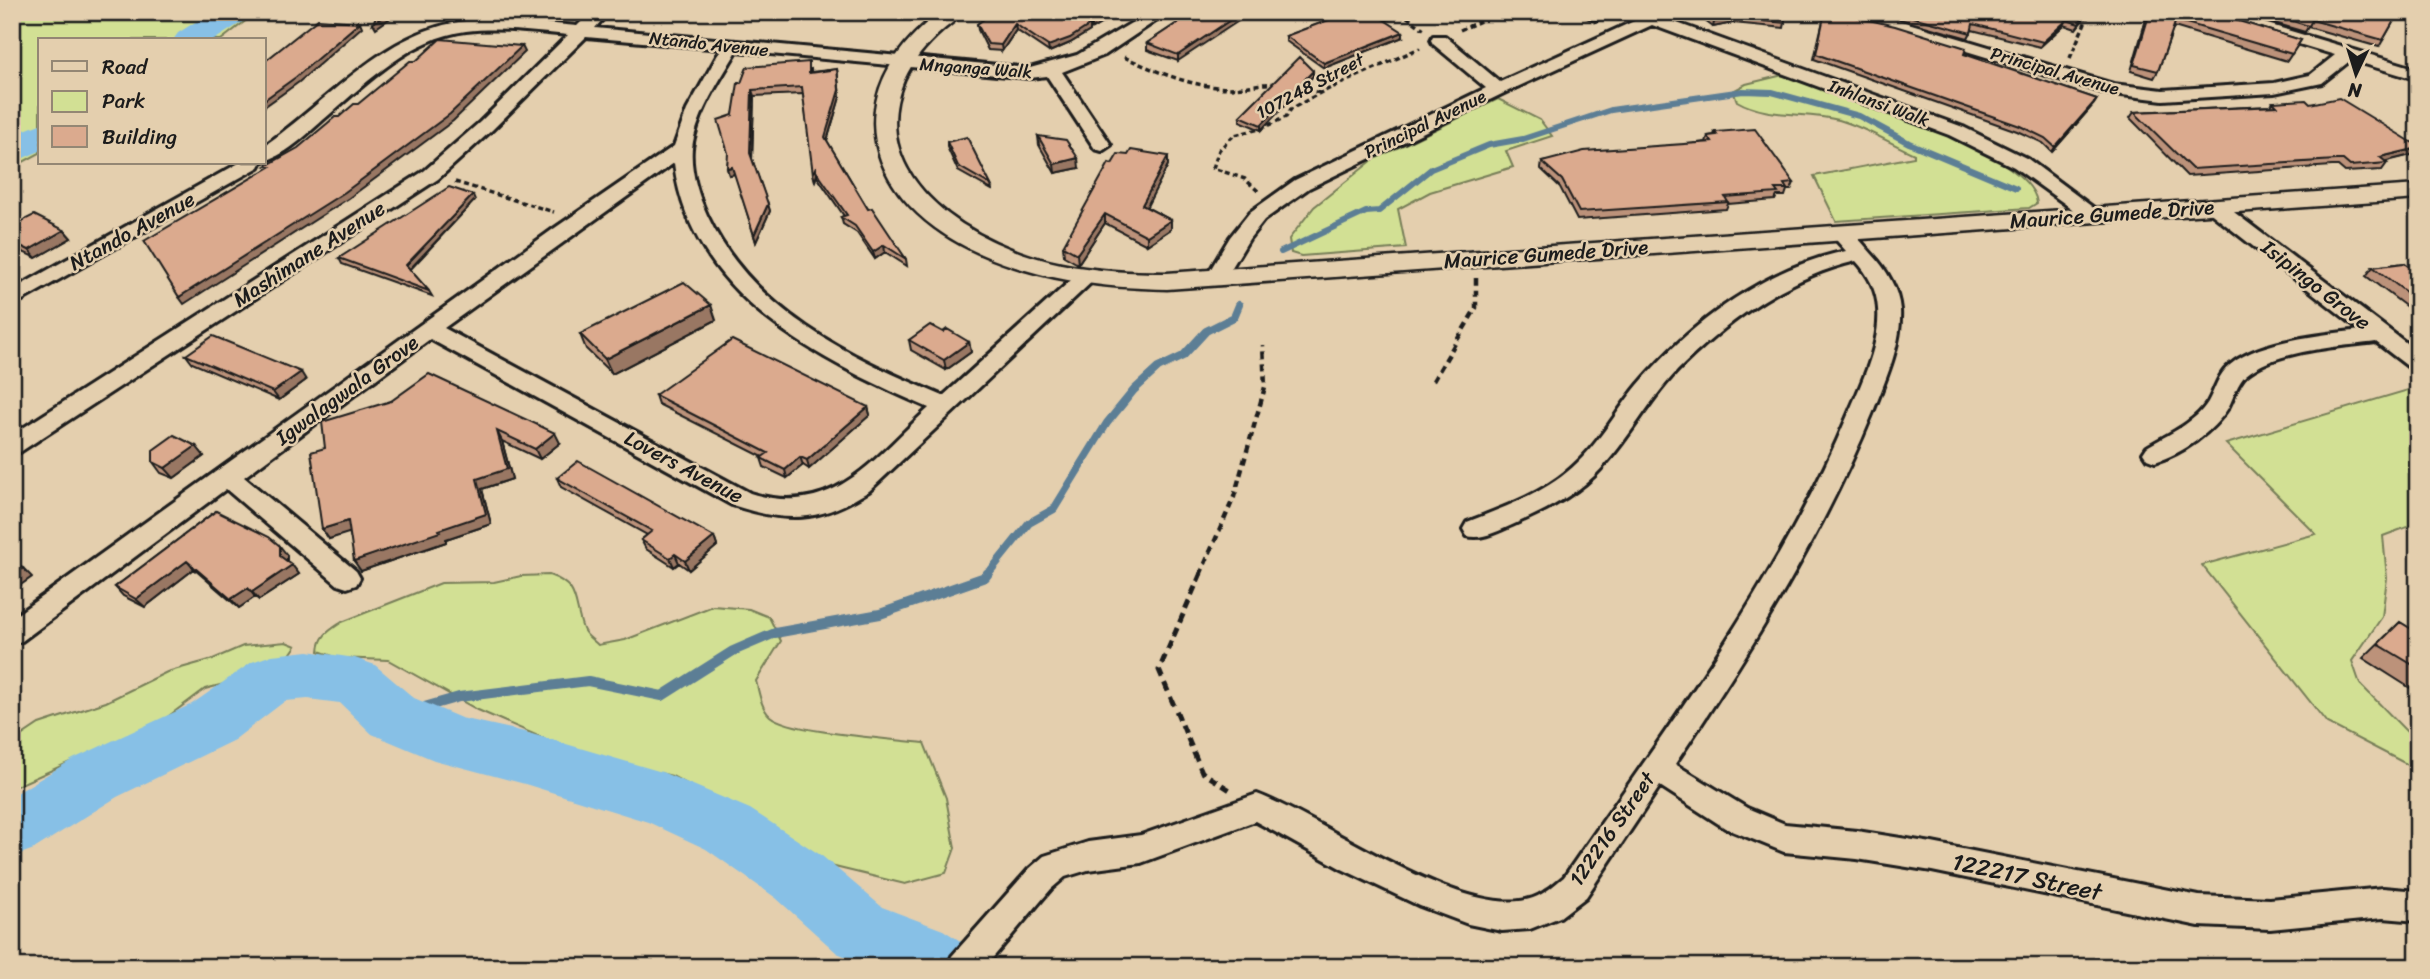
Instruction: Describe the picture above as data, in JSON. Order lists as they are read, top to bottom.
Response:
{
  "streets": {
    "street": [
      "Ntando Avenue",
      "Mnganga Walk",
      "Principal Avenue",
      "Inhlansi Walk",
      "Maurice Gumede Drive",
      "Mashimane Avenue",
      "Isipingo Grove",
      "Igwalagwala Grove",
      "Lovers Avenue",
      "122216 Street",
      "122217 Street"
    ],
    "path": ["107248 Street"]
  },
  "crossings": [
    ["Ntando Avenue", "Mnganga Walk"],
    ["Ntando Avenue", "Maurice Gumede Drive"],
    ["Ntando Avenue", "Mashimane Avenue"],
    ["Mnganga Walk", "Maurice Gumede Drive"],
    ["Principal Avenue", "107248 Street"],
    ["Principal Avenue", "Inhlansi Walk"],
    ["Principal Avenue", "Maurice Gumede Drive"],
    ["Inhlansi Walk", "Maurice Gumede Drive"],
    ["Maurice Gumede Drive", "Isipingo Grove"],
    ["Maurice Gumede Drive", "Lovers Avenue"],
    ["Maurice Gumede Drive", "122216 Street"],
    ["Igwalagwala Grove", "Lovers Avenue"],
    ["122216 Street", "122217 Street"]
  ],
  "legend": ["Road", "Park", "Building"],
  "north": "bottom"
}
